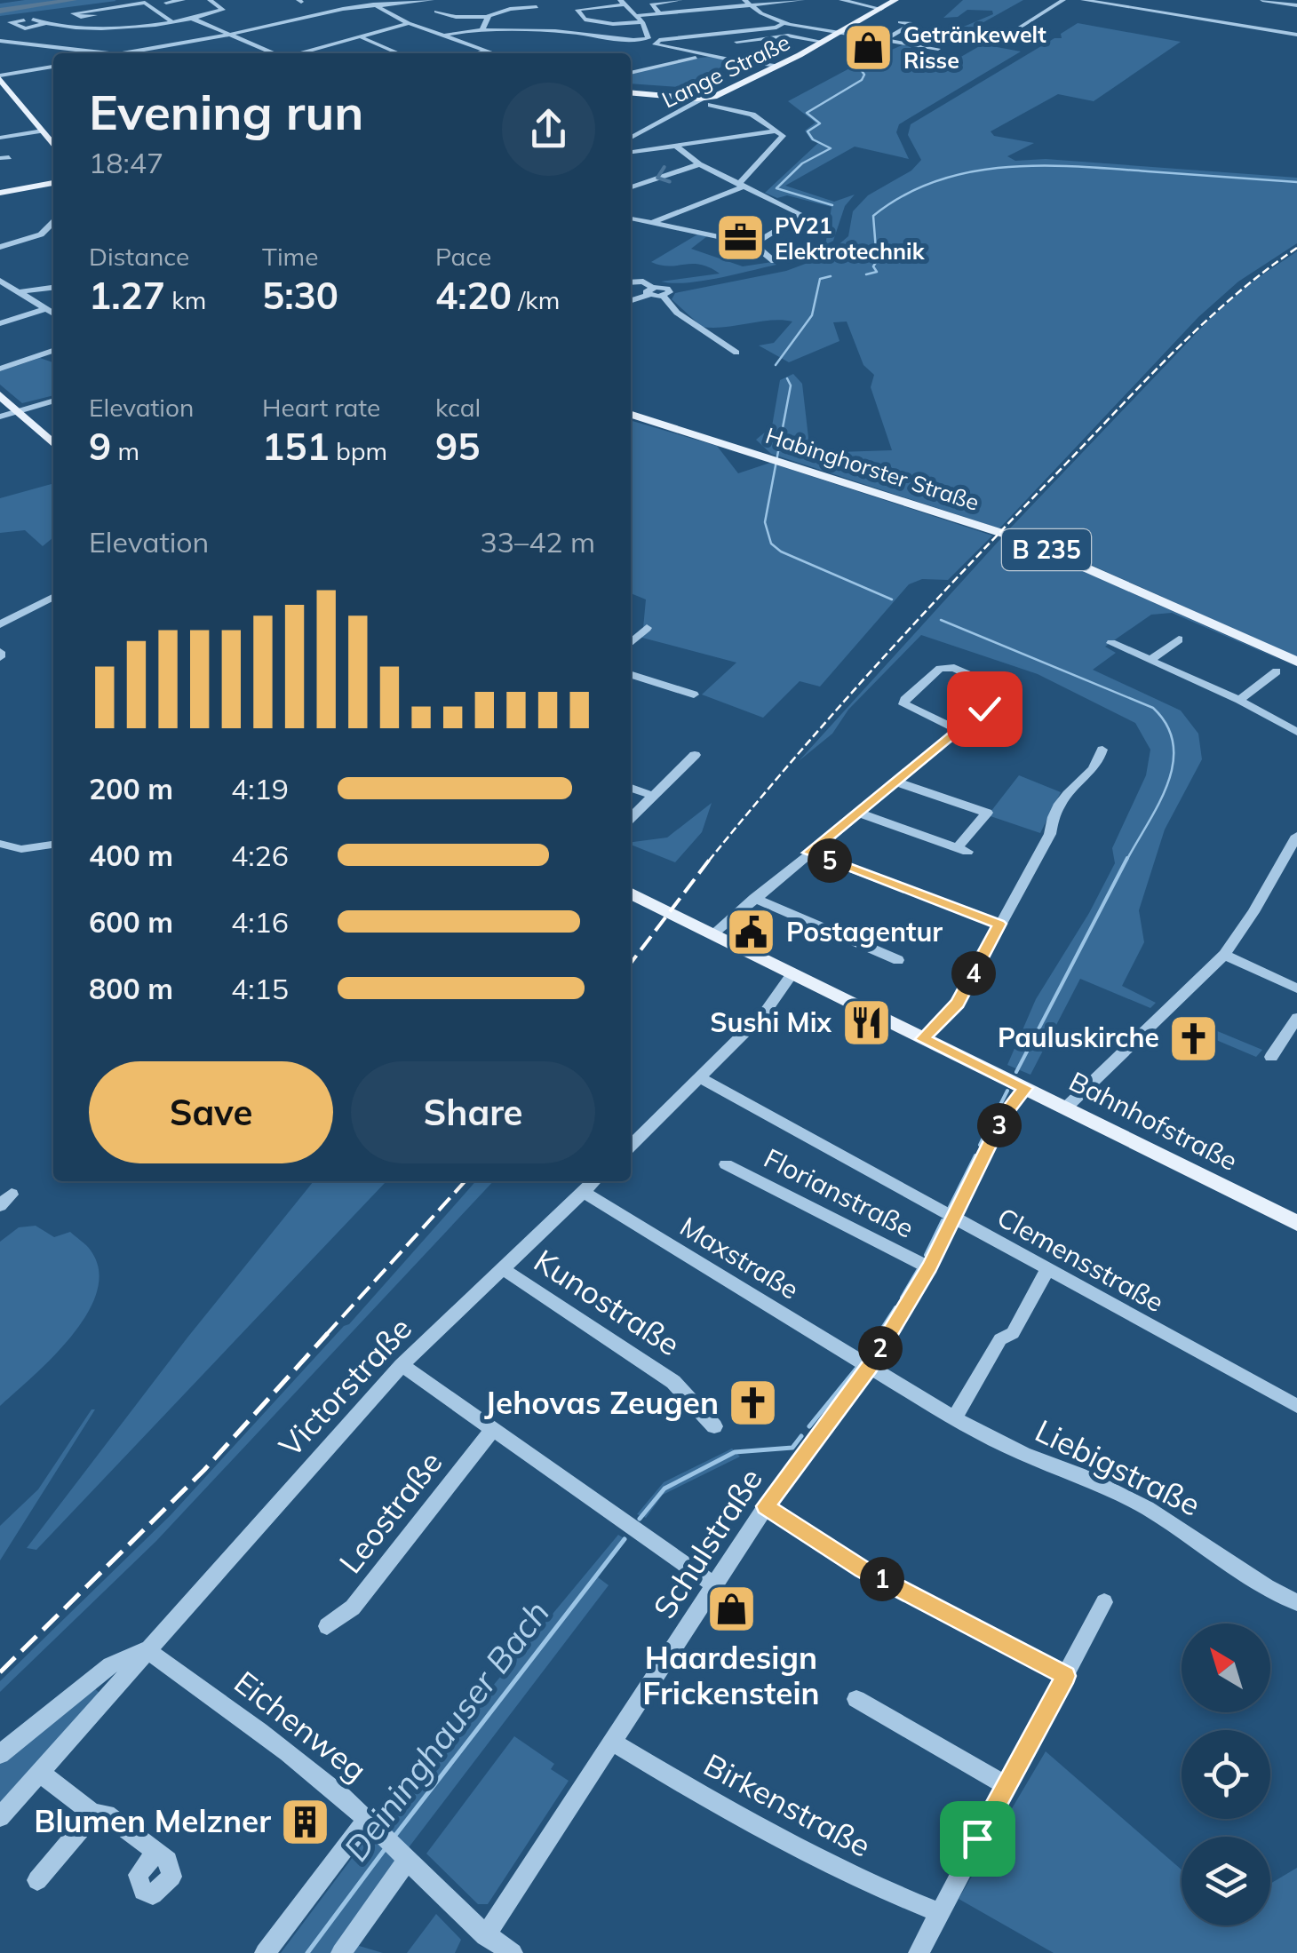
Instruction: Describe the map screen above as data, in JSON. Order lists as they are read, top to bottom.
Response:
{
  "streets": {
    "main road": [
      "Lange Straße",
      "Habinghorster Straße",
      "B 235",
      "Bahnhofstraße"
    ],
    "street": [
      "Florianstraße",
      "Maxstraße",
      "Clemensstraße",
      "Kunostraße",
      "Victorstraße",
      "Liebigstraße",
      "Leostraße",
      "Schulstraße",
      "Eichenweg",
      "Birkenstraße"
    ]
  },
  "crossings": [
    ["Bahnhofstraße", "Schulstraße"],
    ["Florianstraße", "Schulstraße"],
    ["Maxstraße", "Victorstraße"],
    ["Maxstraße", "Liebigstraße"],
    ["Maxstraße", "Schulstraße"],
    ["Clemensstraße", "Schulstraße"],
    ["Kunostraße", "Victorstraße"],
    ["Victorstraße", "Eichenweg"],
    ["Liebigstraße", "Schulstraße"],
    ["Schulstraße", "Eichenweg"],
    ["Schulstraße", "Birkenstraße"]
  ],
  "water": ["Deininghauser Bach"],
  "places": {
    "shop": ["Getränkewelt Risse", "Haardesign Frickenstein"],
    "office": ["PV21 Elektrotechnik"],
    "public building": ["Postagentur"],
    "restaurant": ["Sushi Mix"],
    "church": ["Pauluskirche", "Jehovas Zeugen"],
    "building": ["Blumen Melzner"]
  },
  "north": "top left",
  "page": {
    "heading": ["Evening run", "18:47"],
    "stats": [
      ["Distance", "1.27 km"],
      ["Time", "5:30"],
      ["Pace", "4:20 /km"],
      ["Elevation", "9 m"],
      ["Heart rate", "151 bpm"],
      ["kcal", "95"]
    ],
    "chart": ["Elevation", "33–42 m"],
    "list": [
      {
        "name": "200 m",
        "note": "4:19"
      },
      {
        "name": "400 m",
        "note": "4:26"
      },
      {
        "name": "600 m",
        "note": "4:16"
      },
      {
        "name": "800 m",
        "note": "4:15"
      }
    ],
    "pins": [
      "5",
      "4",
      "3",
      "2",
      "1"
    ],
    "buttons": ["Save", "Share"]
  }
}
